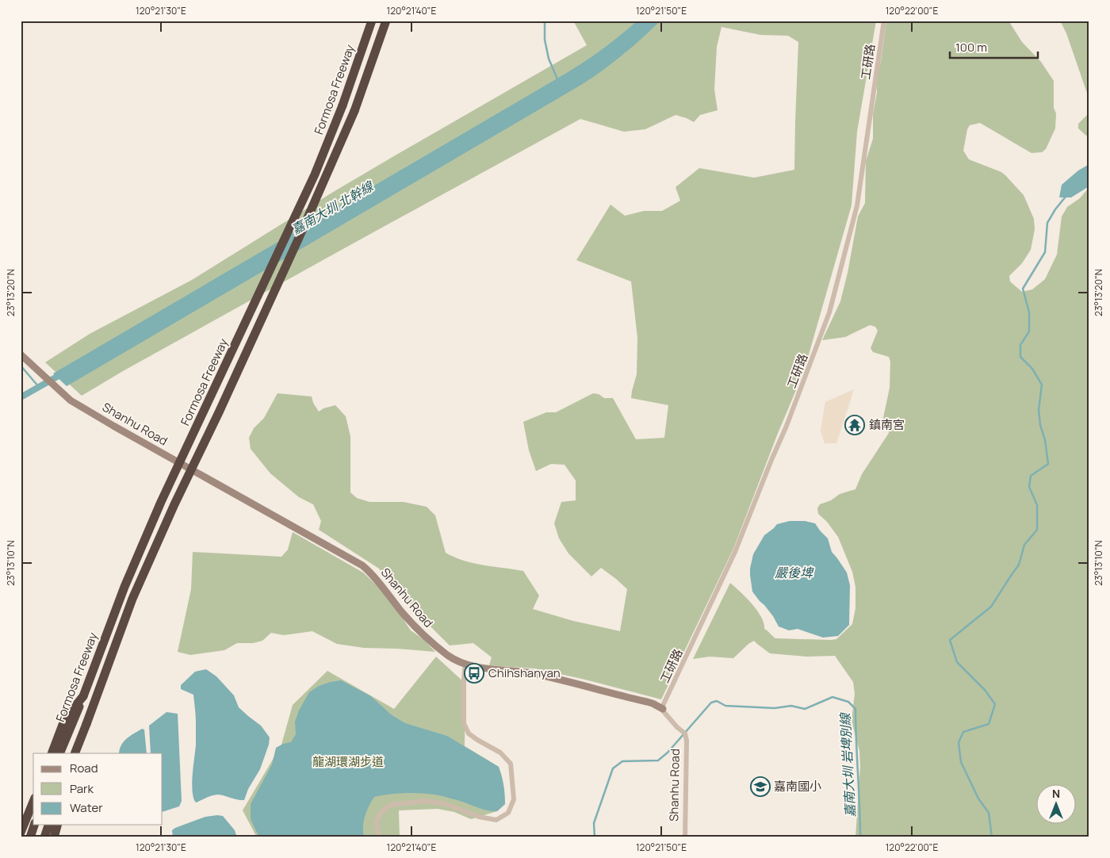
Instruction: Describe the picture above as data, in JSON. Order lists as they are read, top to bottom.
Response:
{
  "streets": {
    "highway": ["Formosa Freeway"],
    "street": ["工研路", "Shanhu Road"]
  },
  "crossings": [
    ["工研路", "Shanhu Road"]
  ],
  "water": ["嘉南大圳 北幹線", "嚴後埤", "嘉南大圳 岩埤別線"],
  "parks": ["龍湖環湖步道"],
  "places": {
    "temple": ["鎮南宮"],
    "bus stop": ["Chihshanyan"],
    "school or university": ["嘉南國小"]
  },
  "legend": ["Road", "Park", "Water"],
  "scale_bar": "100 m",
  "north": "top",
  "coordinates": [
    "120°21'30\"E",
    "120°21'40\"E",
    "120°21'50\"E",
    "120°22'00\"E",
    "23°13'20\"N",
    "23°13'10\"N"
  ]
}
